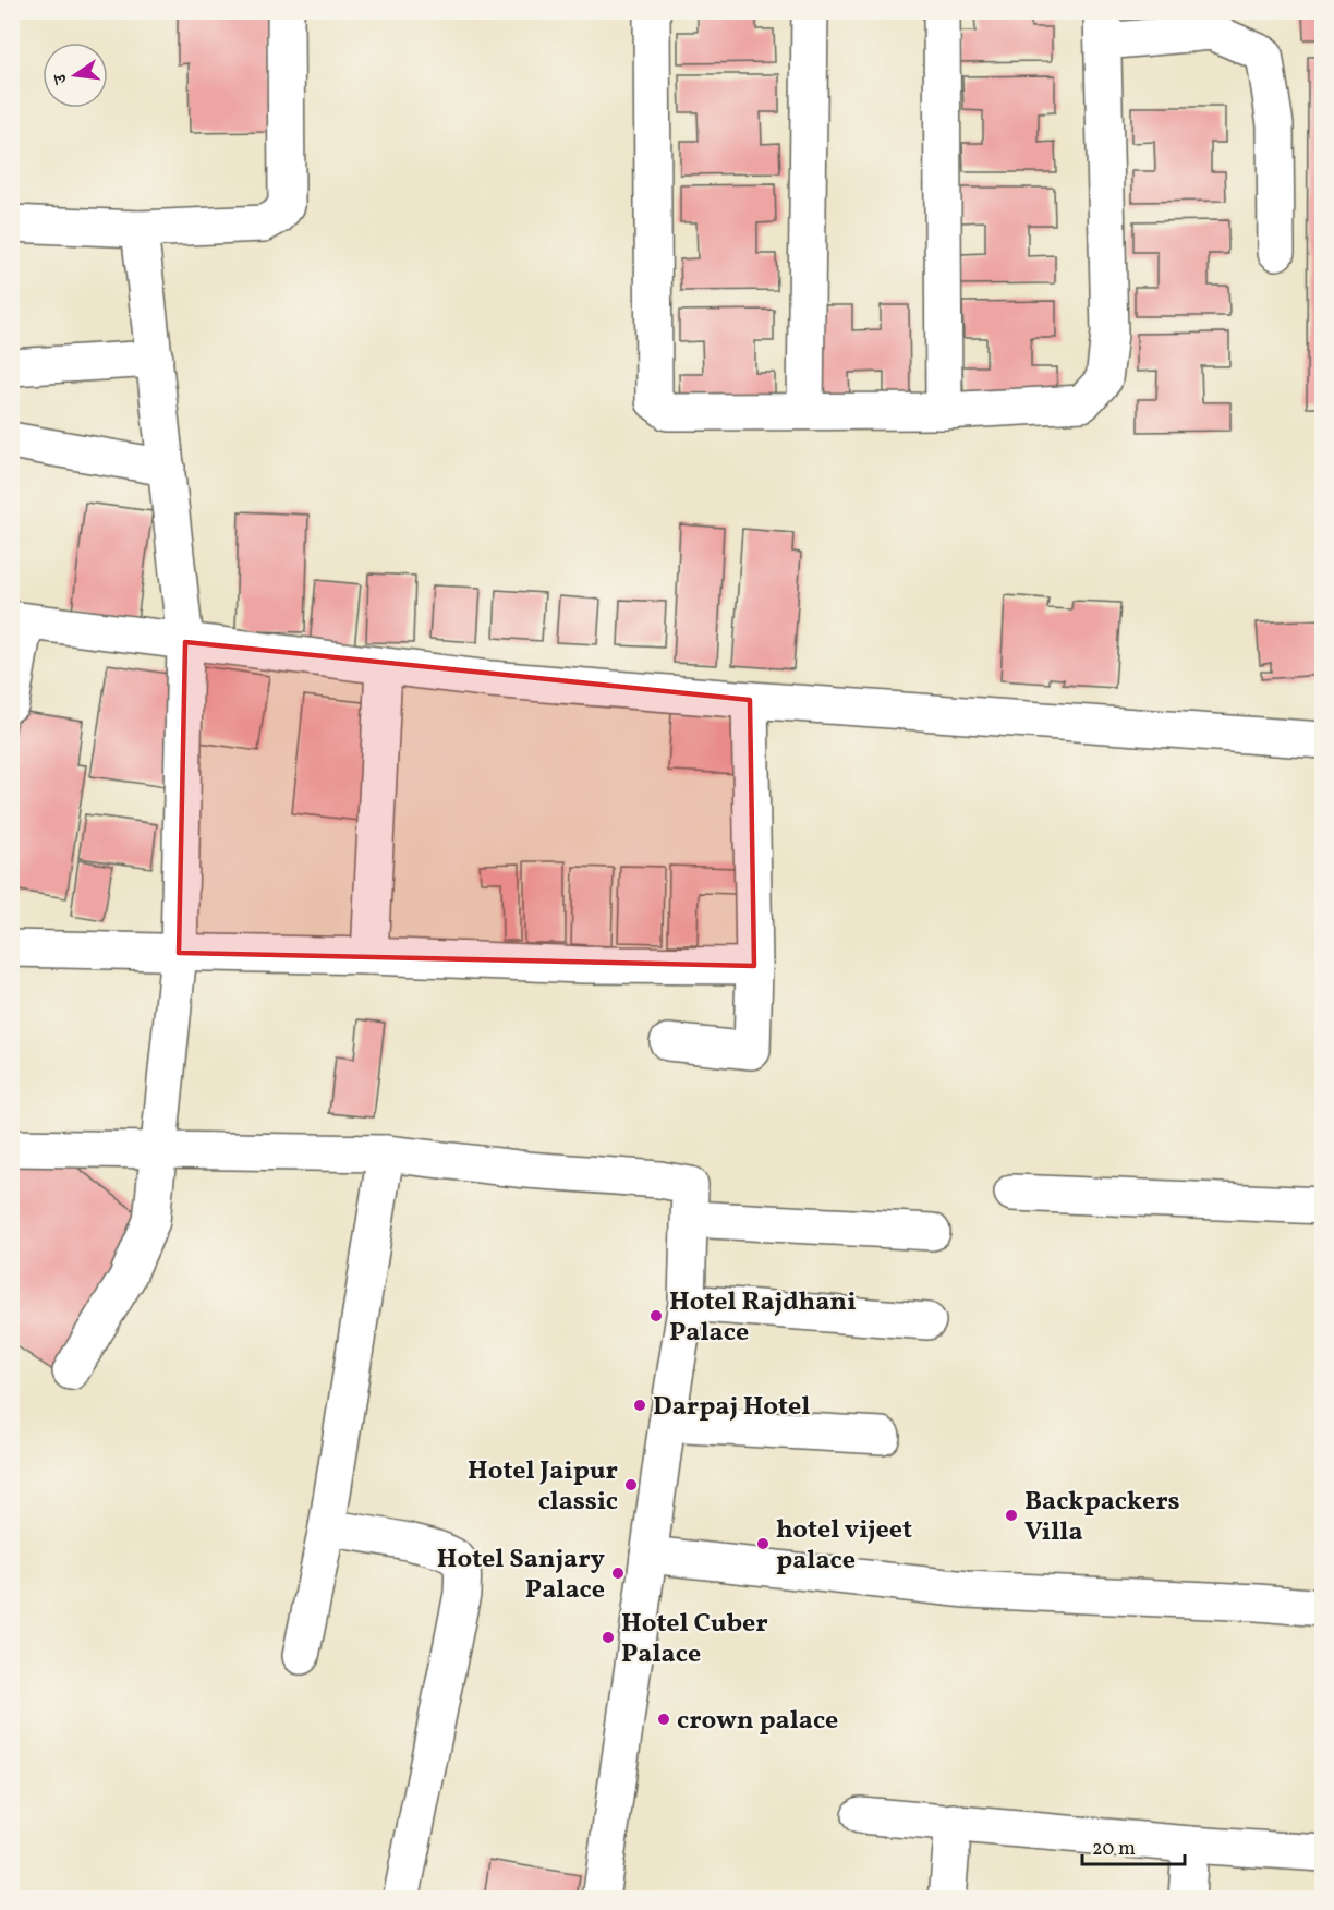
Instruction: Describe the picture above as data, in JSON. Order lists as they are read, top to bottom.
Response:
{
  "places": [
    "Hotel Rajdhani Palace",
    "Darpaj Hotel",
    "Hotel Jaipur classic",
    "Backpackers Villa",
    "hotel vijeet palace",
    "Hotel Sanjary Palace",
    "Hotel Cuber Palace",
    "crown palace"
  ],
  "scale_bar": "20 m",
  "north": "left"
}
